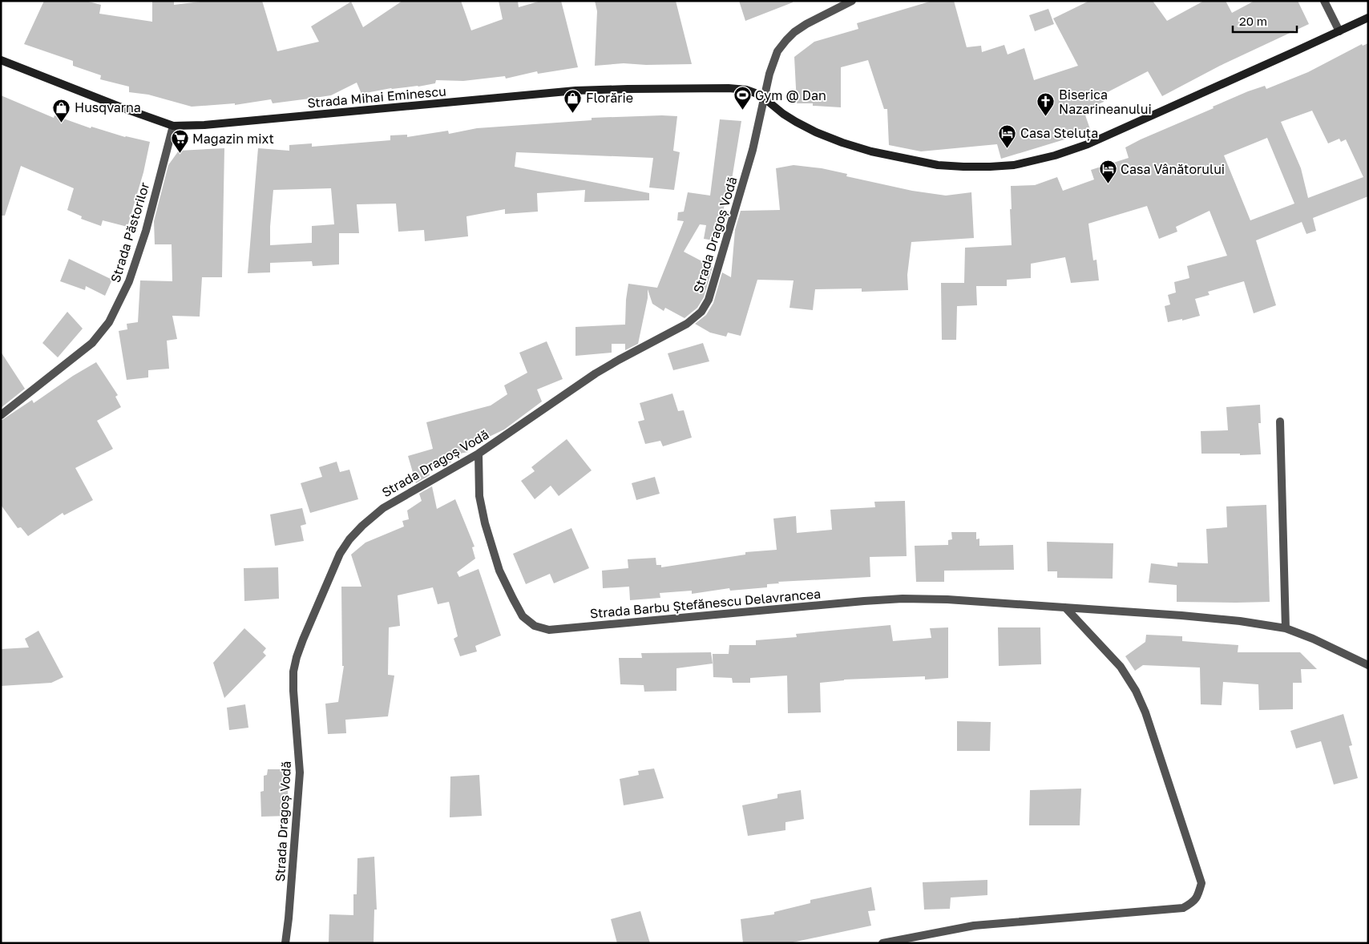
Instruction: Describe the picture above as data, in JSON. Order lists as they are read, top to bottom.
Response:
{
  "streets": {
    "main road": ["Strada Mihai Eminescu"],
    "street": ["Strada Păstorilor", "Strada Dragoș Vodă", "Strada Barbu Ștefănescu Delavrancea"]
  },
  "crossings": [
    ["Strada Mihai Eminescu", "Strada Păstorilor"],
    ["Strada Mihai Eminescu", "Strada Dragoș Vodă"],
    ["Strada Dragoș Vodă", "Strada Barbu Ștefănescu Delavrancea"]
  ],
  "places": {
    "sports": ["Gym @ Dan"],
    "shop": ["Florărie", "Husqvarna"],
    "church": ["Biserica Nazarineanului"],
    "hotel": ["Casa Steluța", "Casa Vânătorului"],
    "supermarket": ["Magazin mixt"]
  },
  "scale_bar": "20 m"
}
